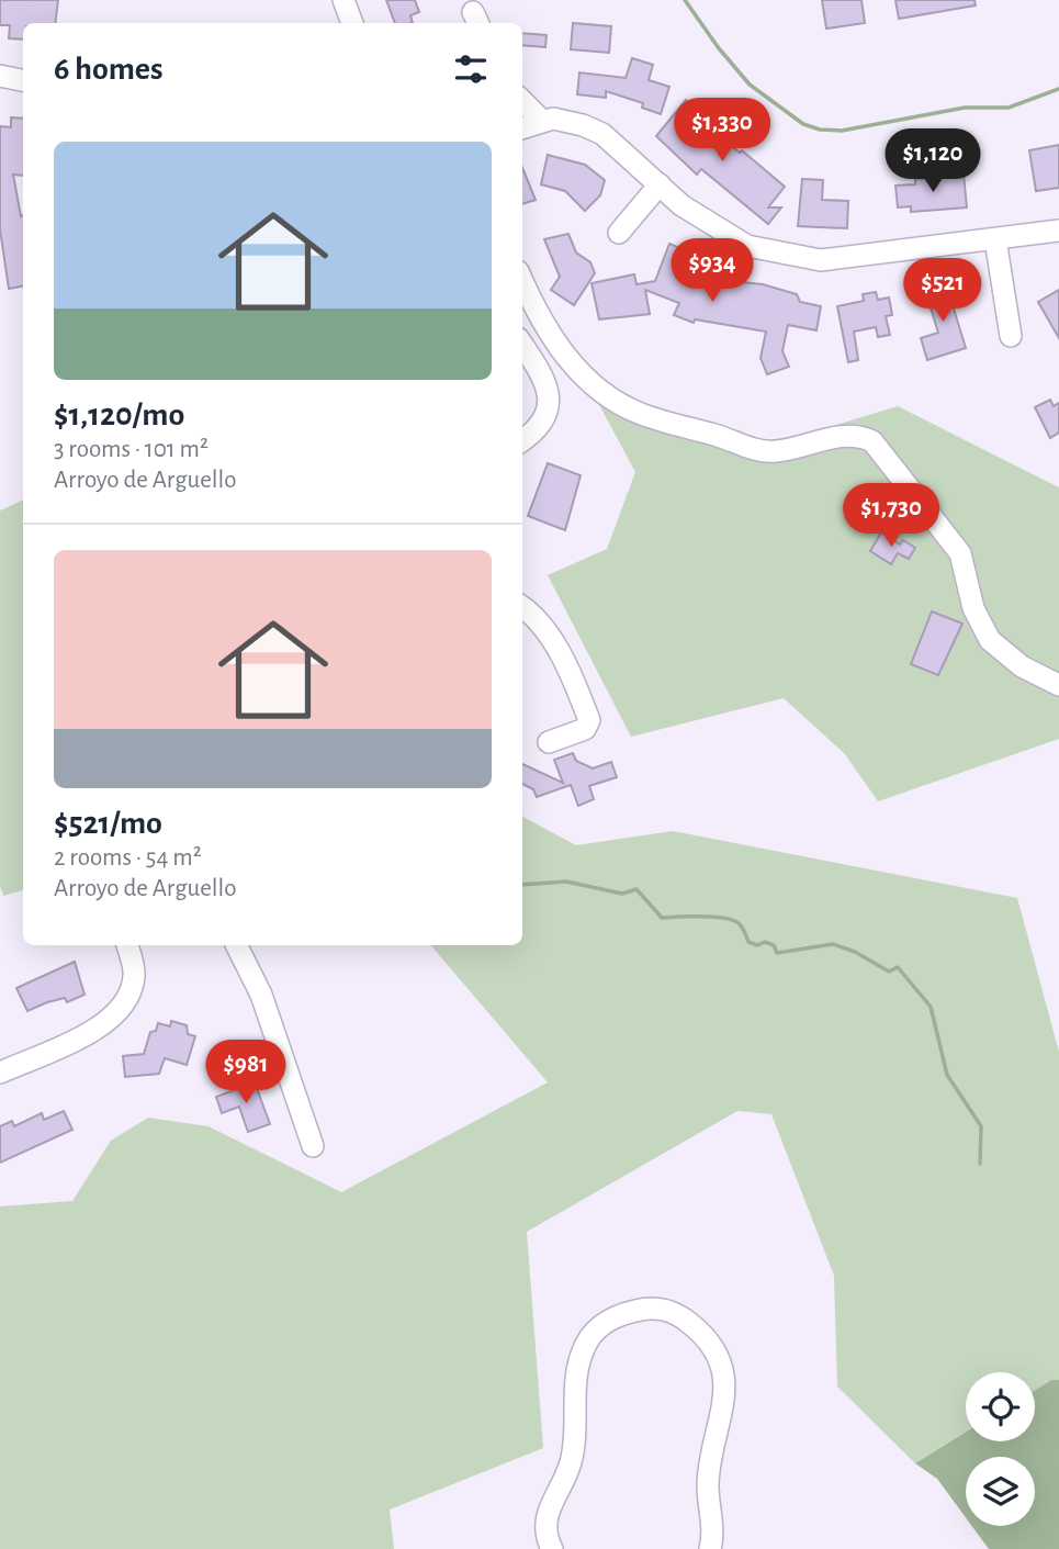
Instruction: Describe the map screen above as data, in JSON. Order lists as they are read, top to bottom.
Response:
{
  "page": {
    "heading": "6 homes",
    "price": [
      "$1,330",
      "$1,120",
      "$934",
      "$521",
      "$1,730",
      "$981"
    ],
    "list": [
      {
        "name": "$1,120/mo",
        "note": "3 rooms · 101 m² · Arroyo de Arguello"
      },
      {
        "name": "$521/mo",
        "note": "2 rooms · 54 m² · Arroyo de Arguello"
      }
    ]
  }
}
